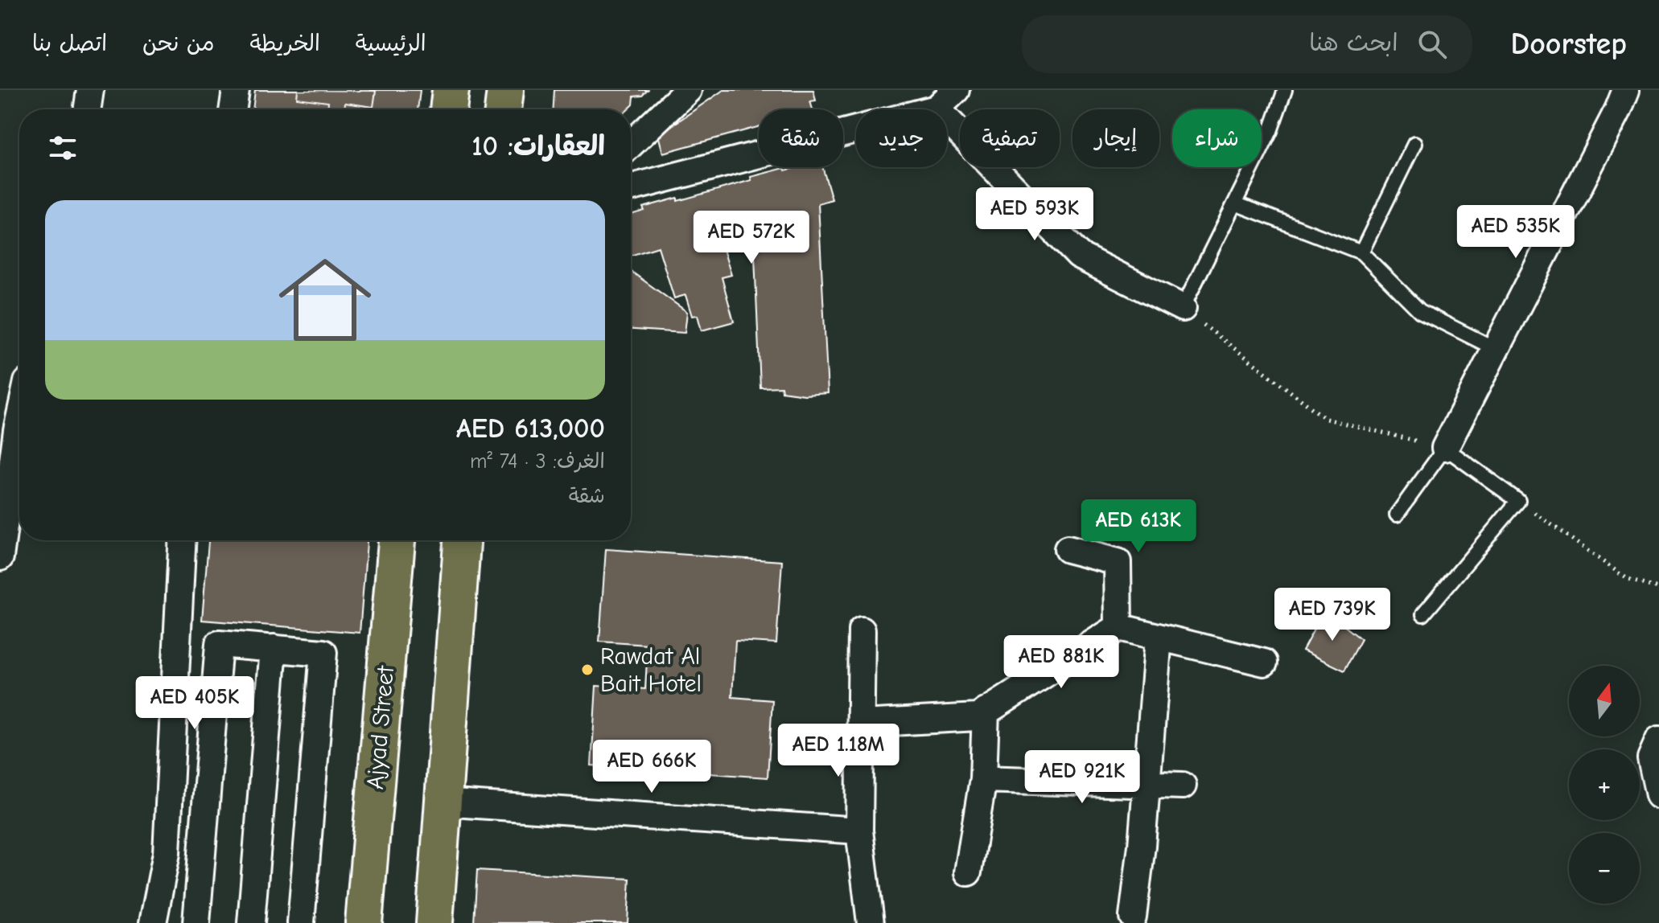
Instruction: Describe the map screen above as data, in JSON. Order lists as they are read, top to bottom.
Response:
{
  "streets": {
    "main road": ["Ajyad Street"]
  },
  "places": ["Rawdat Al Bait Hotel"],
  "north": "top",
  "page": {
    "header": "Doorstep",
    "search": "ابحث هنا",
    "nav": [
      "الرئيسية",
      "الخريطة",
      "من نحن",
      "اتصل بنا"
    ],
    "chip": [
      "شراء",
      "إيجار",
      "تصفية",
      "جديد",
      "شقة"
    ],
    "heading": "العقارات: 10",
    "list": [
      {
        "name": "AED 613,000",
        "note": "الغرف: 3 · 74 m² · شقة"
      }
    ],
    "price": [
      "AED 593K",
      "AED 535K",
      "AED 572K",
      "AED 613K",
      "AED 739K",
      "AED 881K",
      "AED 405K",
      "AED 1.18M",
      "AED 666K",
      "AED 921K"
    ],
    "map_buttons": ["+", "−"]
  }
}
